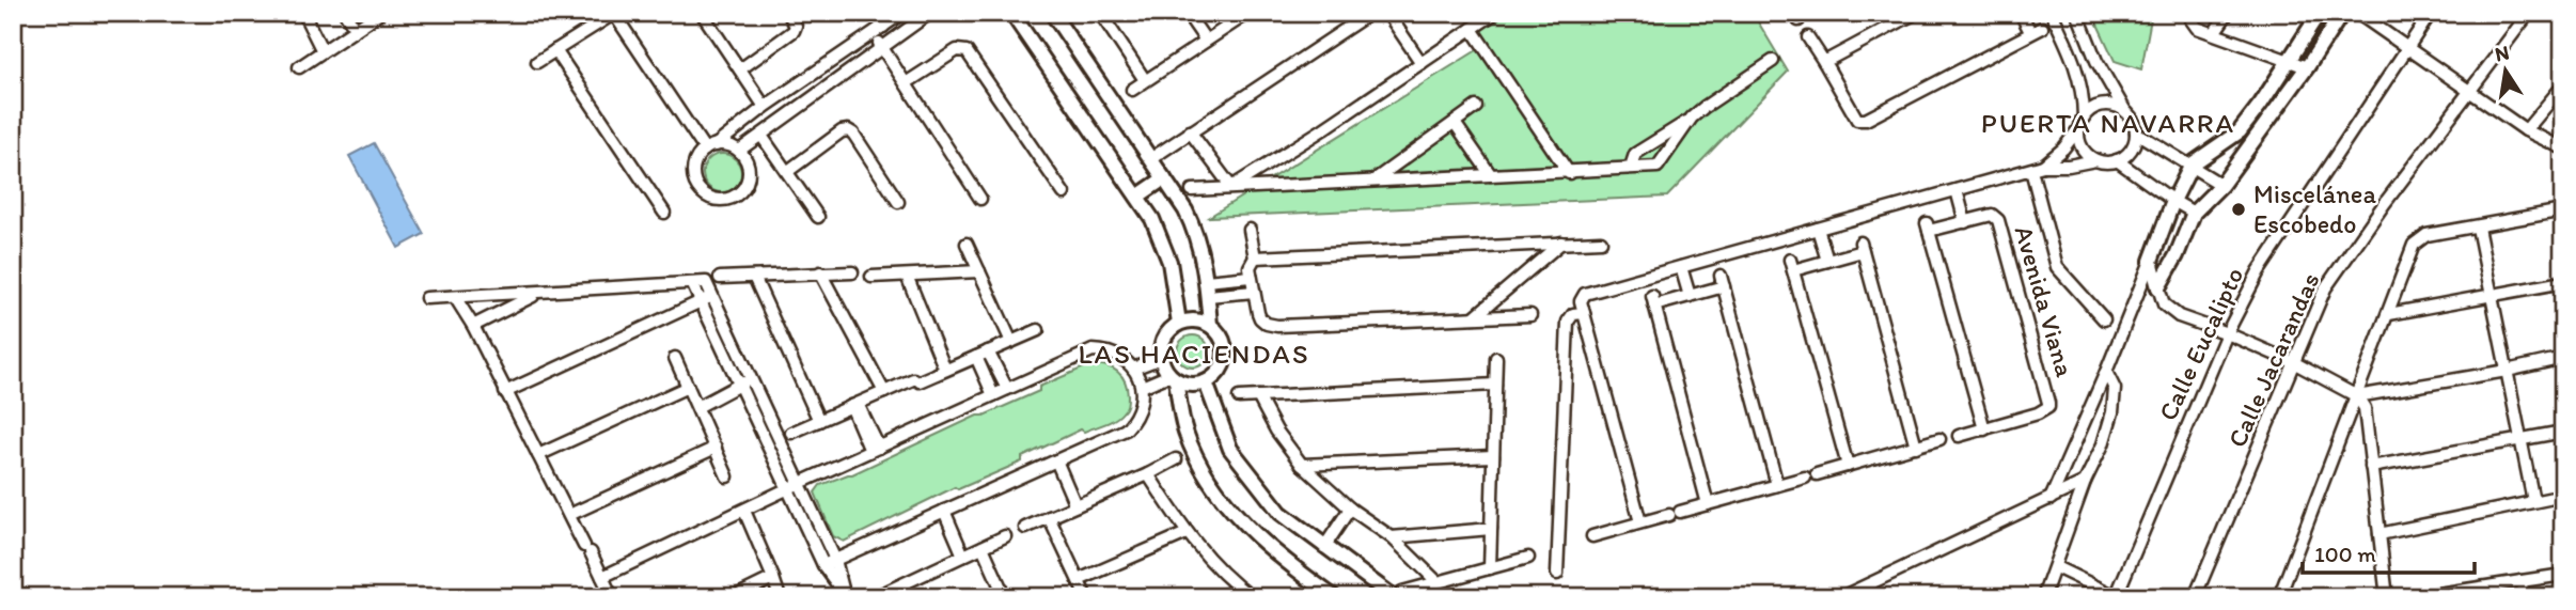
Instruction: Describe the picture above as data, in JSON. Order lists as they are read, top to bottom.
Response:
{
  "streets": {
    "street": ["Avenida Viana", "Calle Eucalipto", "Calle Jacarandas"]
  },
  "districts": ["PUERTA NAVARRA", "LAS HACIENDAS"],
  "places": ["Miscelánea Escobedo"],
  "scale_bar": "100 m",
  "north": "top"
}
